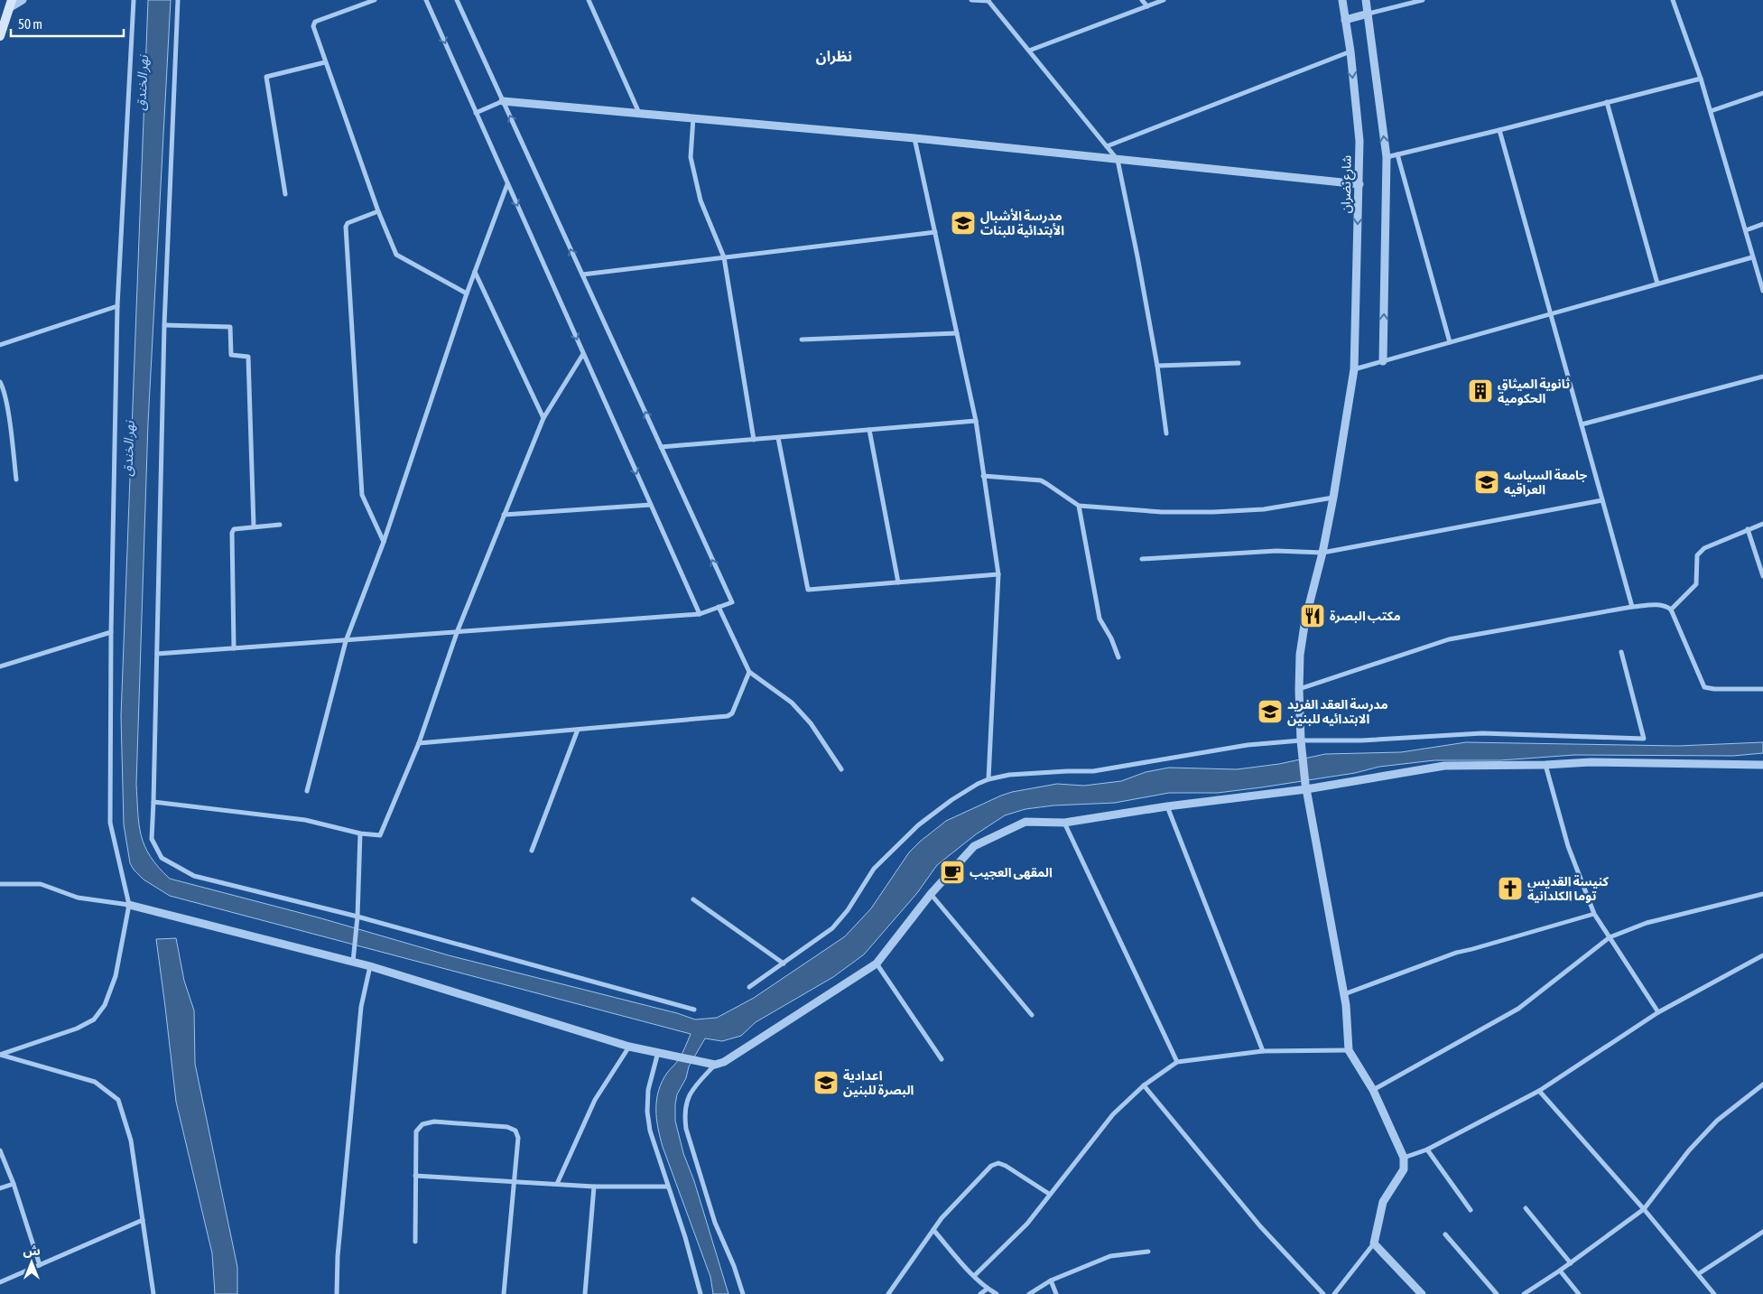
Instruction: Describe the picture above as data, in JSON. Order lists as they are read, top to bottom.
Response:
{
  "streets": {
    "street": ["شارع نضران"]
  },
  "districts": ["نظران"],
  "water": ["نهر الخندق"],
  "places": {
    "school or university": [
      "مدرسة الأشبال الأبتدائية للبنات",
      "جامعة السياسه العراقيه",
      "مدرسة العقد الفريد الابتدائيه للبنين",
      "اعدادية البصرة للبنين"
    ],
    "building": ["ثانوية الميثاق الحكومية"],
    "restaurant": ["مكتب البصرة"],
    "cafe": ["المقهى العجيب"],
    "church": ["كنيسة القديس توما الكلدانية"]
  },
  "scale_bar": "50 m",
  "north": "top"
}
